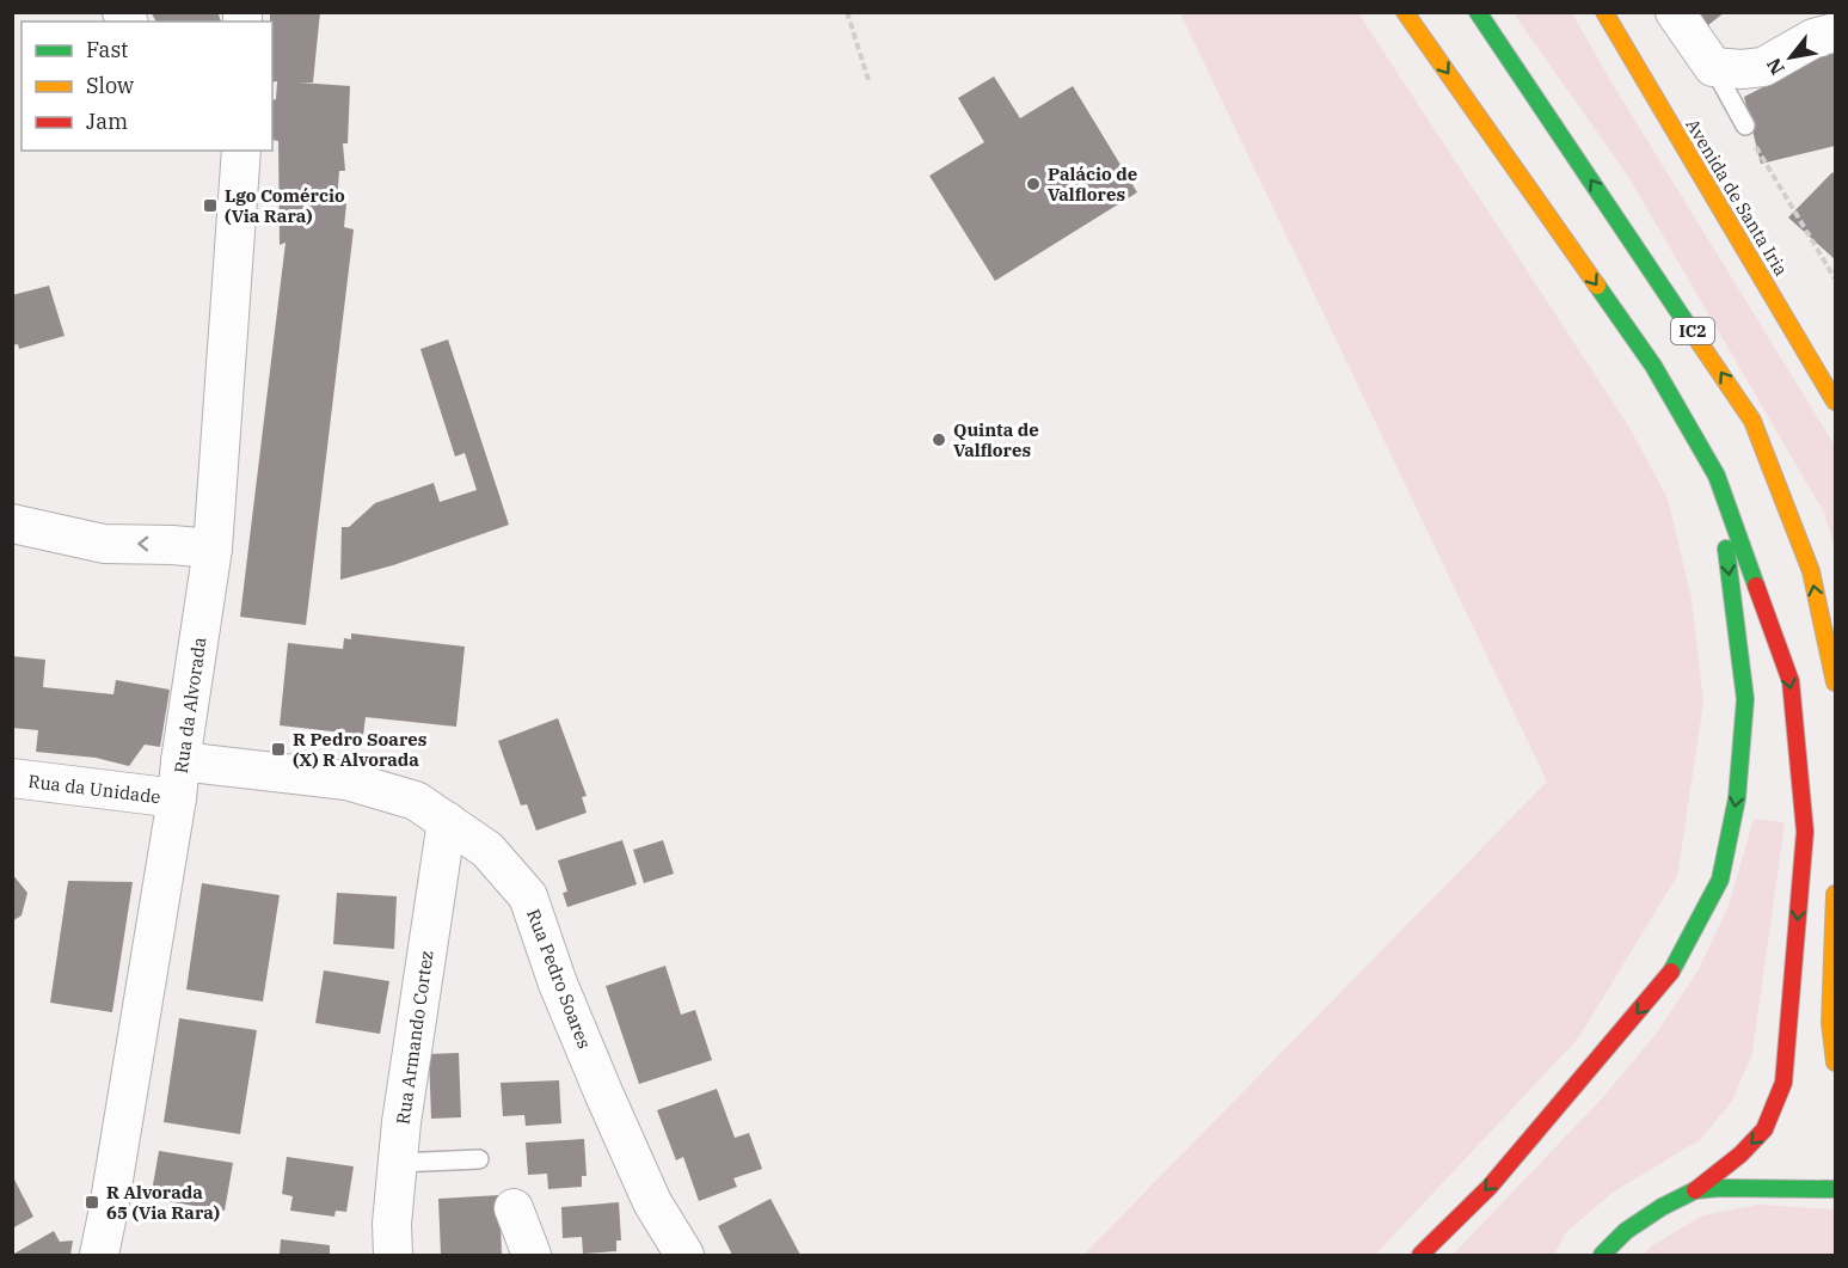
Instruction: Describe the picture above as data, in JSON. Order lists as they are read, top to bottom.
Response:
{
  "streets": {
    "main road": ["Avenida de Santa Iria", "IC2"],
    "street": [
      "Rua da Alvorada",
      "Rua da Unidade",
      "Rua Pedro Soares",
      "Rua Armando Cortez"
    ]
  },
  "crossings": [
    ["Rua da Alvorada", "Rua da Unidade"],
    ["Rua da Alvorada", "Rua Pedro Soares"],
    ["Rua Pedro Soares", "Rua Armando Cortez"]
  ],
  "places": {
    "other": ["Palácio de Valflores", "Quinta de Valflores"],
    "transit": ["Lgo Comércio (Via Rara)", "R Pedro Soares (X) R Alvorada", "R Alvorada 65 (Via Rara)"]
  },
  "legend": ["Fast", "Slow", "Jam"],
  "north": "bottom left"
}
